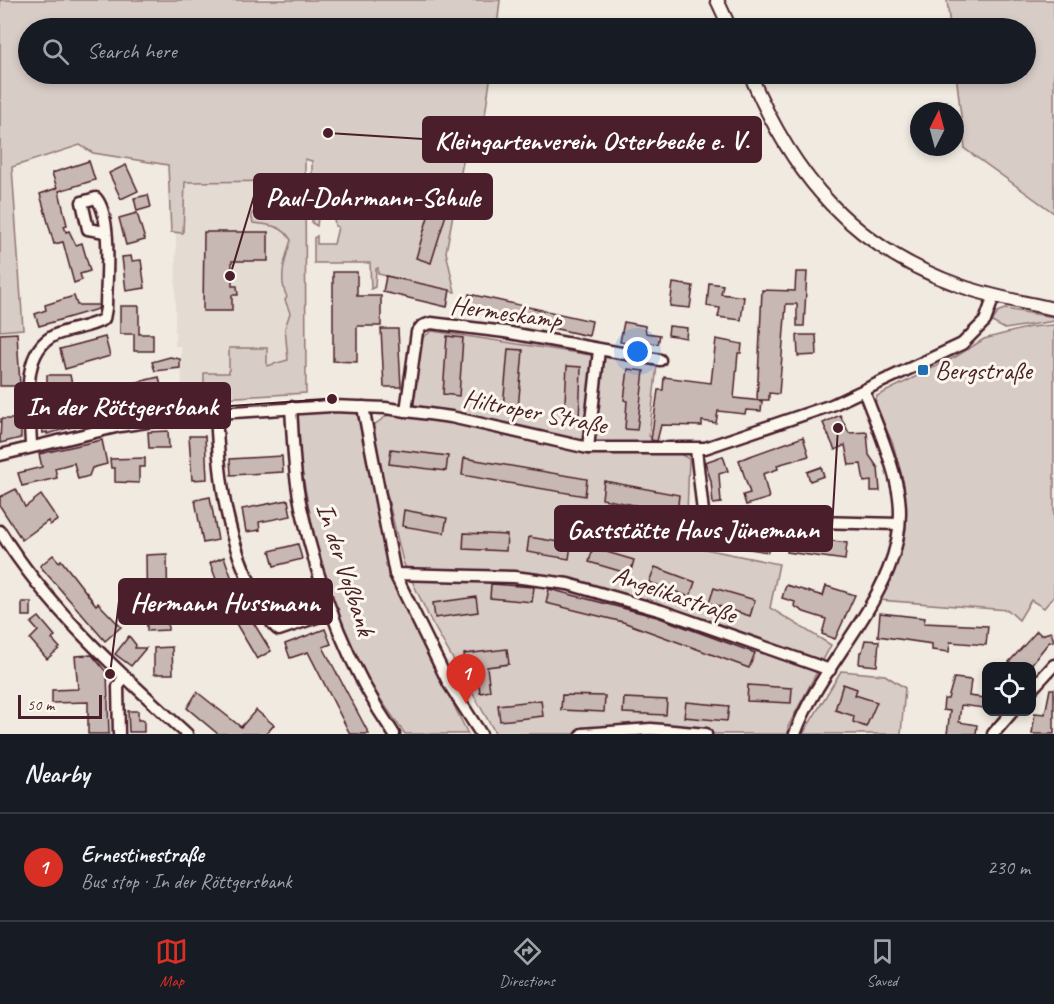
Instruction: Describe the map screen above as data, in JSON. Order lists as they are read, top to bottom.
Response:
{
  "streets": {
    "street": [
      "Hermeskamp",
      "Hiltroper Straße",
      "In der Voßbank",
      "Angelikastraße"
    ]
  },
  "crossings": [
    ["Hermeskamp", "Hiltroper Straße"],
    ["Hiltroper Straße", "In der Voßbank"]
  ],
  "places": {
    "other": [
      "Kleingartenverein Osterbecke e. V.",
      "Paul-Dohrmann-Schule",
      "In der Röttgersbank",
      "Gaststätte Haus Jünemann",
      "Hermann Hussmann"
    ],
    "transit": ["Bergstraße"]
  },
  "scale_bar": "50 m",
  "north": "top",
  "page": {
    "search": "Search here",
    "pins": "1",
    "scale": "50 m",
    "heading": "Nearby",
    "list": [
      {
        "mark": "1",
        "name": "Ernestinestraße",
        "note": "Bus stop · In der Röttgersbank",
        "value": "230 m"
      }
    ],
    "nav": ["Map", "Directions", "Saved"]
  }
}
